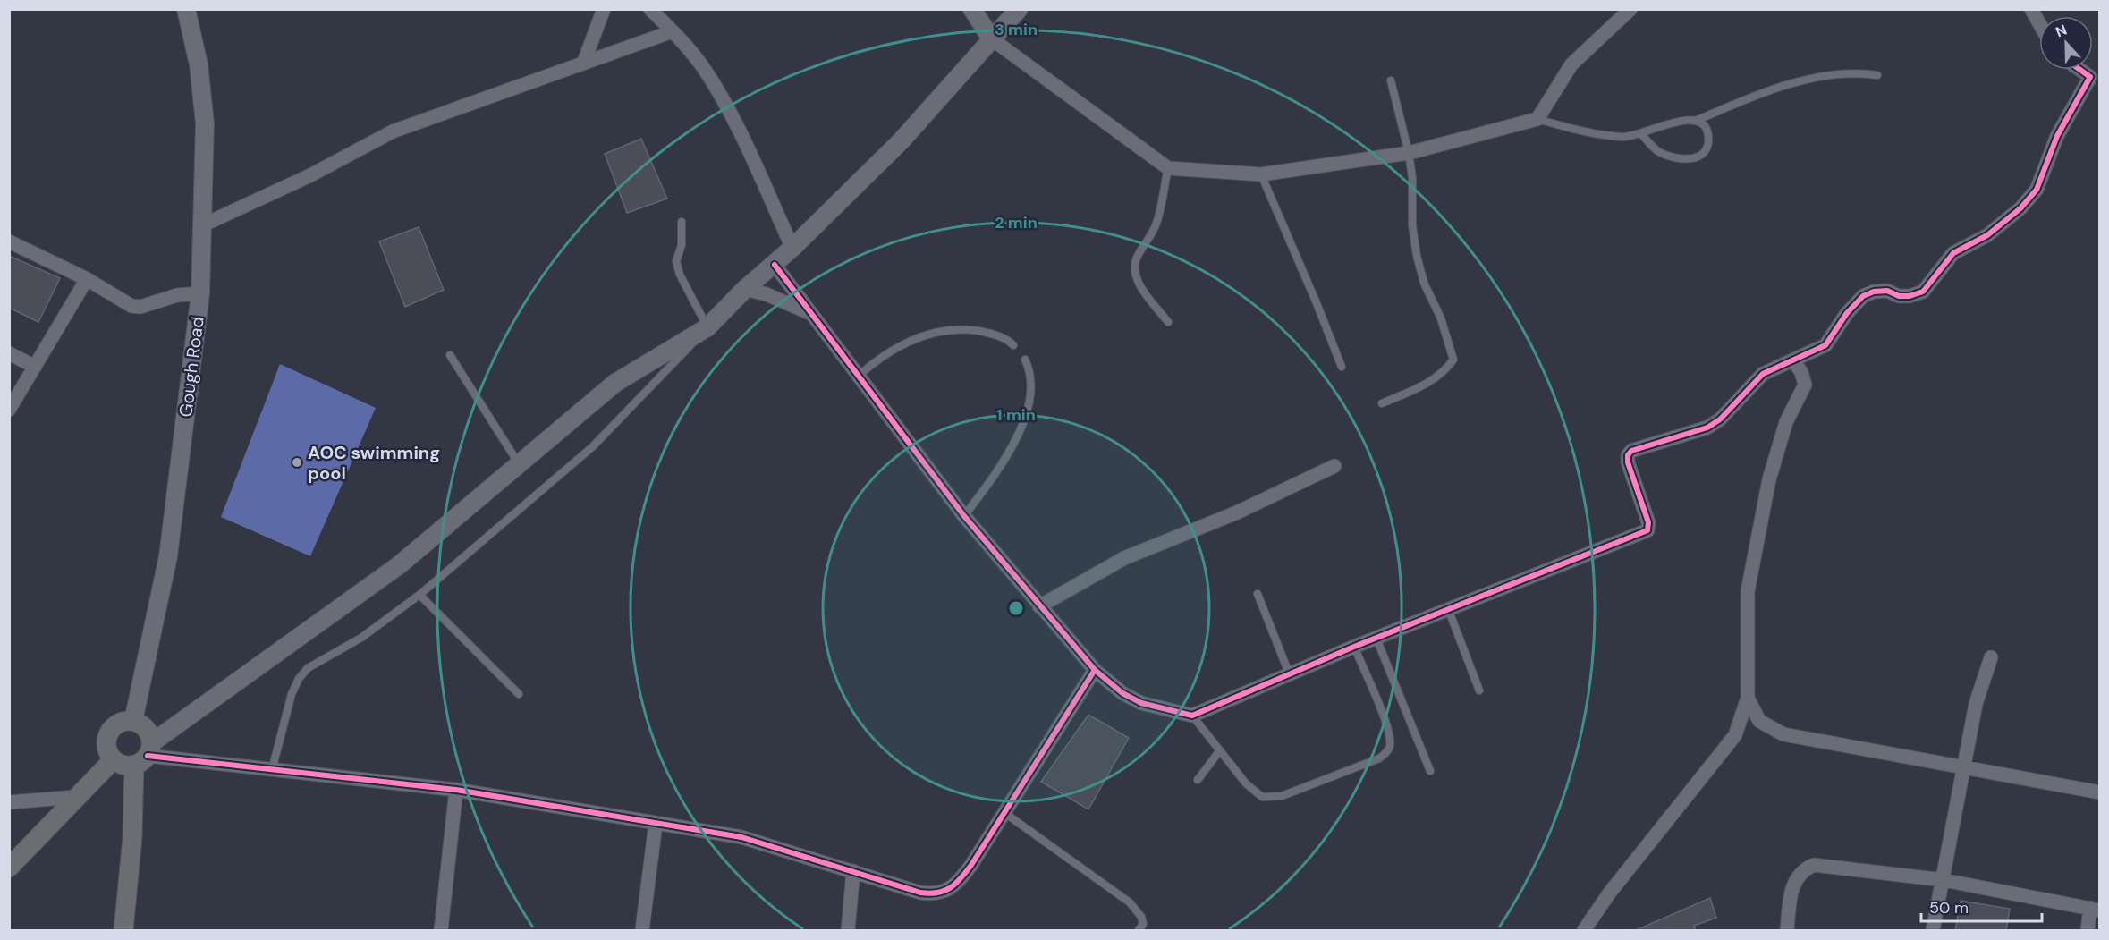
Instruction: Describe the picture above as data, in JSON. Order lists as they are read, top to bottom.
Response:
{
  "streets": {
    "street": ["Gough Road"]
  },
  "places": ["AOC swimming pool"],
  "scale_bar": "50 m",
  "north": "top",
  "rings": ["3 min", "2 min", "1 min"]
}
